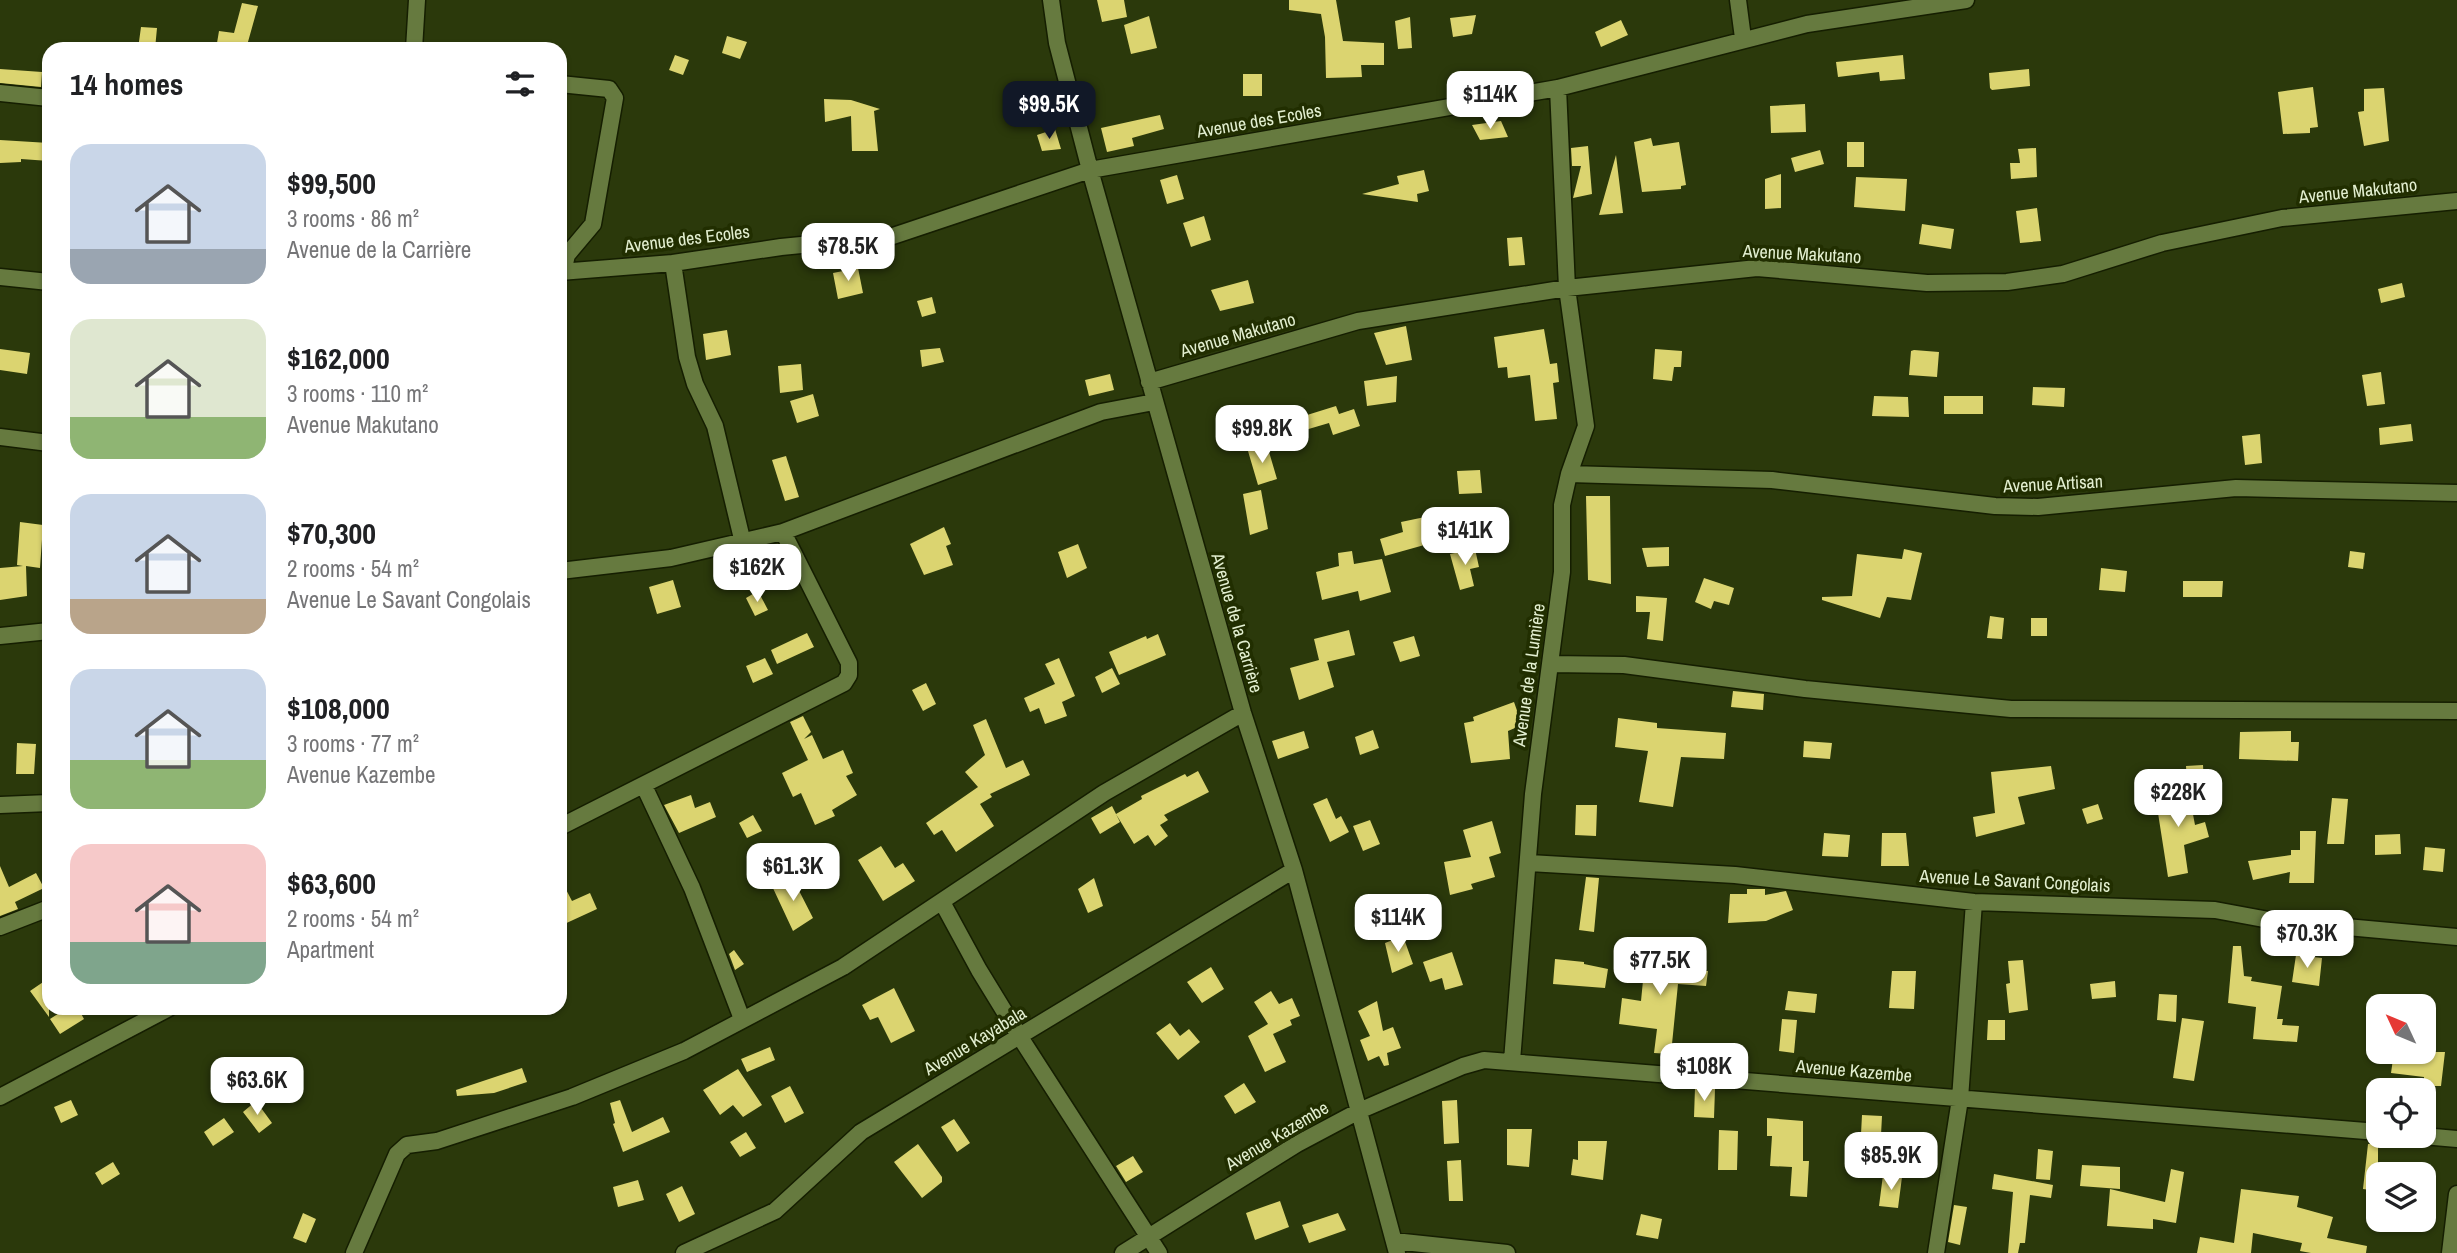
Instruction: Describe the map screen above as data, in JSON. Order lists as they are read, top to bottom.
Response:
{
  "streets": {
    "street": [
      "Avenue des Ecoles",
      "Avenue Makutano",
      "Avenue Artisan",
      "Avenue de la Carrière",
      "Avenue de la Lumière",
      "Avenue Le Savant Congolais",
      "Avenue Kayabala",
      "Avenue Kazembe"
    ]
  },
  "crossings": [
    ["Avenue des Ecoles", "Avenue de la Carrière"],
    ["Avenue des Ecoles", "Avenue de la Lumière"],
    ["Avenue Makutano", "Avenue de la Carrière"],
    ["Avenue Makutano", "Avenue de la Lumière"],
    ["Avenue Artisan", "Avenue de la Lumière"],
    ["Avenue de la Carrière", "Avenue Kayabala"],
    ["Avenue de la Carrière", "Avenue Kazembe"],
    ["Avenue de la Lumière", "Avenue Le Savant Congolais"],
    ["Avenue de la Lumière", "Avenue Kazembe"]
  ],
  "north": "top left",
  "page": {
    "heading": "14 homes",
    "price": [
      "$114K",
      "$99.5K",
      "$78.5K",
      "$99.8K",
      "$141K",
      "$162K",
      "$228K",
      "$61.3K",
      "$114K",
      "$70.3K",
      "$77.5K",
      "$108K",
      "$63.6K",
      "$85.9K"
    ],
    "list": [
      {
        "name": "$99,500",
        "note": "3 rooms · 86 m² · Avenue de la Carrière"
      },
      {
        "name": "$162,000",
        "note": "3 rooms · 110 m² · Avenue Makutano"
      },
      {
        "name": "$70,300",
        "note": "2 rooms · 54 m² · Avenue Le Savant Congolais"
      },
      {
        "name": "$108,000",
        "note": "3 rooms · 77 m² · Avenue Kazembe"
      },
      {
        "name": "$63,600",
        "note": "2 rooms · 54 m² · Apartment"
      }
    ]
  }
}
